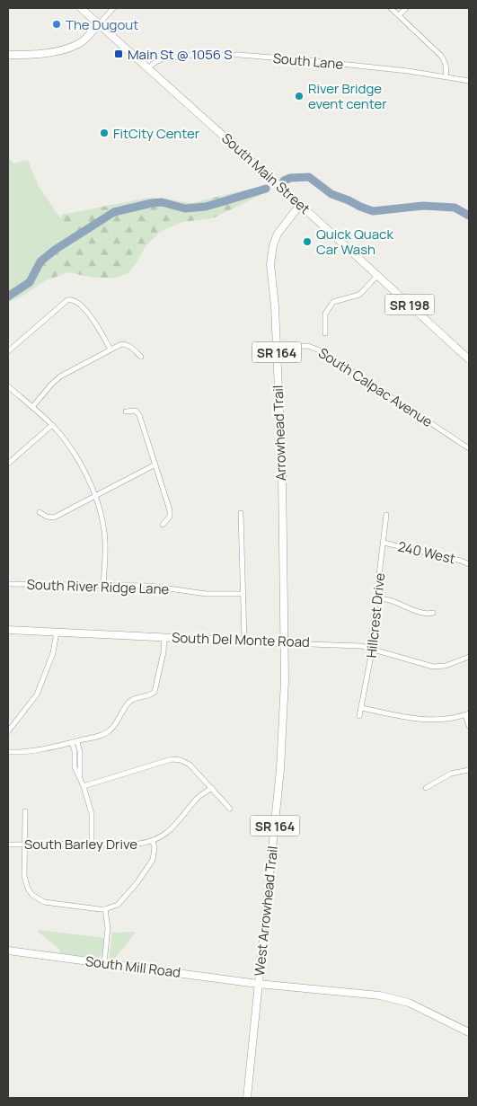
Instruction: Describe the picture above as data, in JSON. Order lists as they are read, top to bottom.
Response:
{
  "streets": {
    "main road": [
      "South Main Street",
      "SR 198",
      "SR 164",
      "Arrowhead Trail",
      "South Del Monte Road",
      "West Arrowhead Trail",
      "South Mill Road"
    ],
    "street": [
      "South Lane",
      "South Calpac Avenue",
      "240 West",
      "South River Ridge Lane",
      "Hillcrest Drive",
      "South Barley Drive"
    ]
  },
  "crossings": [
    ["South Lane", "South Main Street"],
    ["South Main Street", "Arrowhead Trail"],
    ["South Calpac Avenue", "Arrowhead Trail"],
    ["Arrowhead Trail", "South Del Monte Road"],
    ["Arrowhead Trail", "West Arrowhead Trail"],
    ["240 West", "Hillcrest Drive"],
    ["Hillcrest Drive", "South Del Monte Road"],
    ["South Del Monte Road", "West Arrowhead Trail"],
    ["West Arrowhead Trail", "South Mill Road"]
  ],
  "places": {
    "other": [
      "The Dugout",
      "River Bridge event center",
      "FitCity Center",
      "Quick Quack Car Wash"
    ],
    "transit": ["Main St @ 1056 S"]
  }
}
